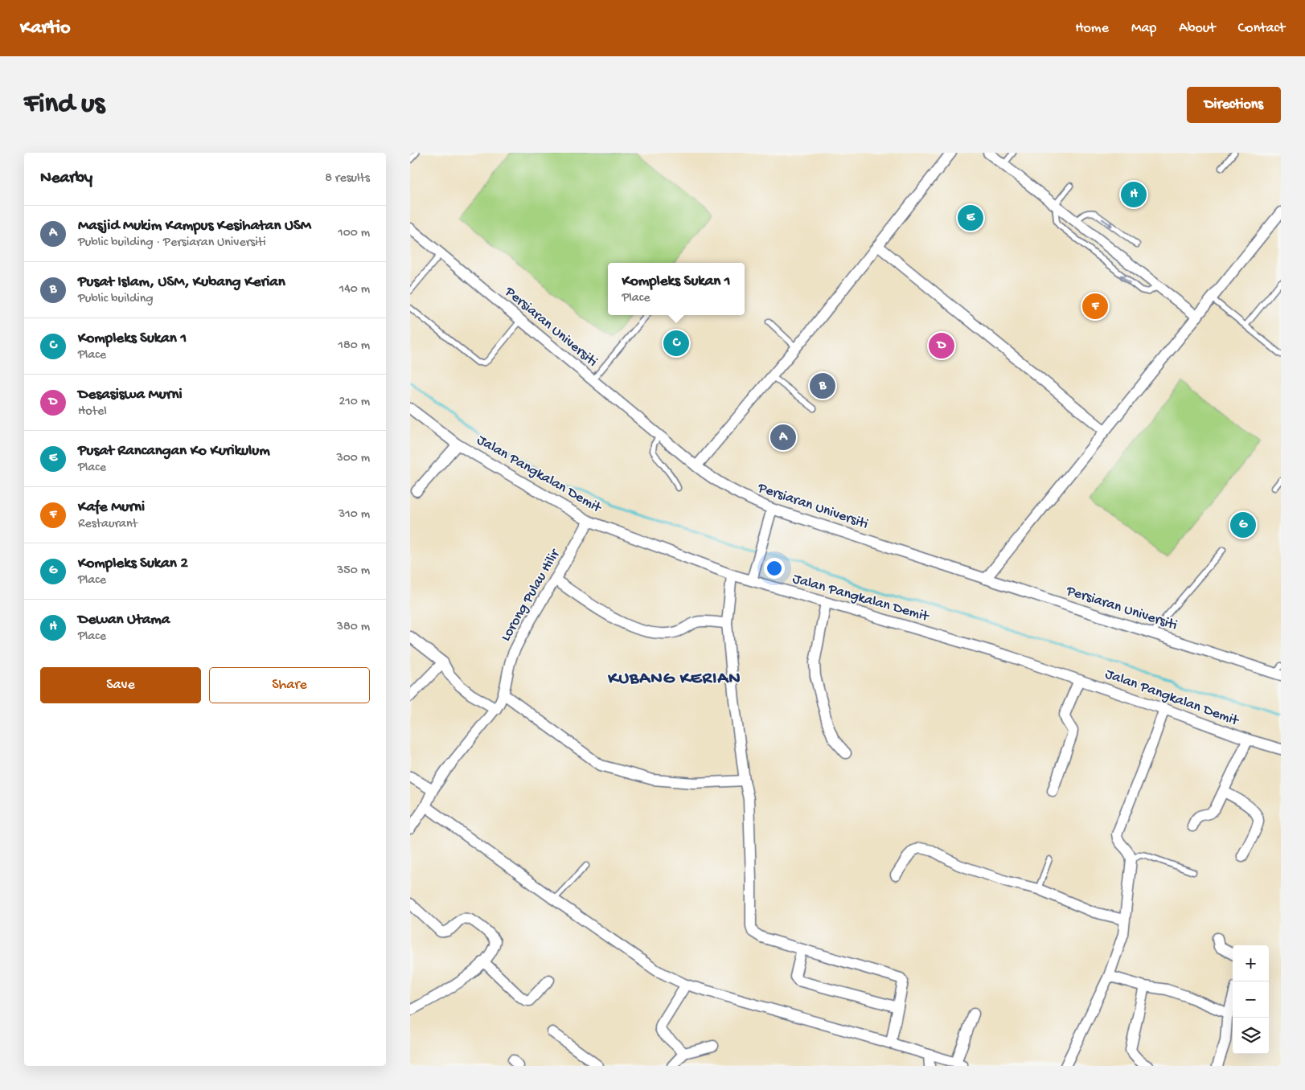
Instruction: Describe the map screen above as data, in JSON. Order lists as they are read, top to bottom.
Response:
{
  "streets": {
    "street": ["Persiaran Universiti", "Jalan Pangkalan Demit", "Lorong Pulau Hilir"]
  },
  "crossings": [
    ["Jalan Pangkalan Demit", "Lorong Pulau Hilir"]
  ],
  "districts": ["KUBANG KERIAN"],
  "page": {
    "header": "Kartio",
    "nav": [
      "Home",
      "Map",
      "About",
      "Contact"
    ],
    "buttons": [
      "Directions",
      ["Save", "Share"]
    ],
    "title": "Find us",
    "heading": ["Nearby", "8 results"],
    "pins": [
      "H",
      "E",
      "F",
      "C",
      "D",
      "B",
      "A",
      "G"
    ],
    "list": [
      {
        "mark": "A",
        "name": "Masjid Mukim Kampus Kesihatan USM",
        "note": "Public building · Persiaran Universiti",
        "value": "100 m"
      },
      {
        "mark": "B",
        "name": "Pusat Islam, USM, Kubang Kerian",
        "note": "Public building",
        "value": "140 m"
      },
      {
        "mark": "C",
        "name": "Kompleks Sukan 1",
        "note": "Place",
        "value": "180 m"
      },
      {
        "mark": "D",
        "name": "Desasiswa Murni",
        "note": "Hotel",
        "value": "210 m"
      },
      {
        "mark": "E",
        "name": "Pusat Rancangan Ko Kurikulum",
        "note": "Place",
        "value": "300 m"
      },
      {
        "mark": "F",
        "name": "Kafe Murni",
        "note": "Restaurant",
        "value": "310 m"
      },
      {
        "mark": "G",
        "name": "Kompleks Sukan 2",
        "note": "Place",
        "value": "350 m"
      },
      {
        "mark": "H",
        "name": "Dewan Utama",
        "note": "Place",
        "value": "380 m"
      }
    ],
    "popup": ["Kompleks Sukan 1", "Place"],
    "map_buttons": ["+", "−"]
  }
}
